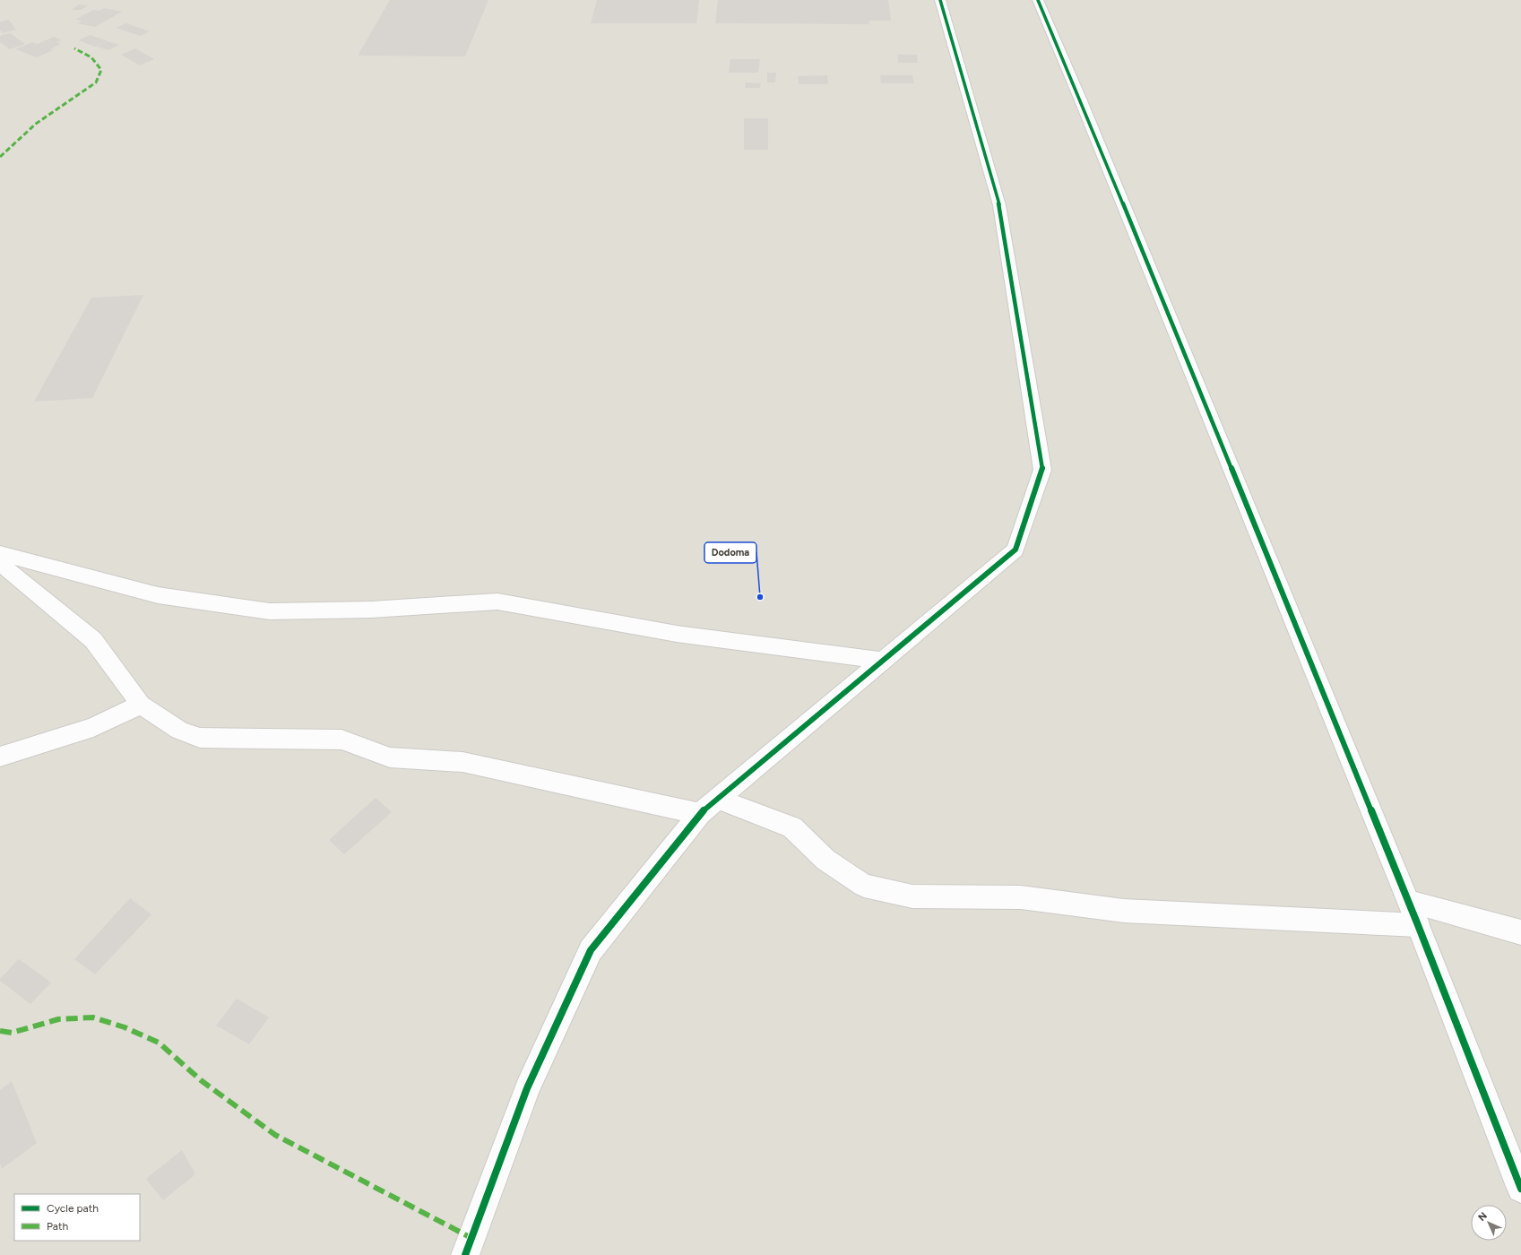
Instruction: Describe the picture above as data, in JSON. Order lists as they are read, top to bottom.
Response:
{
  "places": ["Dodoma"],
  "legend": ["Cycle path", "Path"],
  "north": "top left"
}
